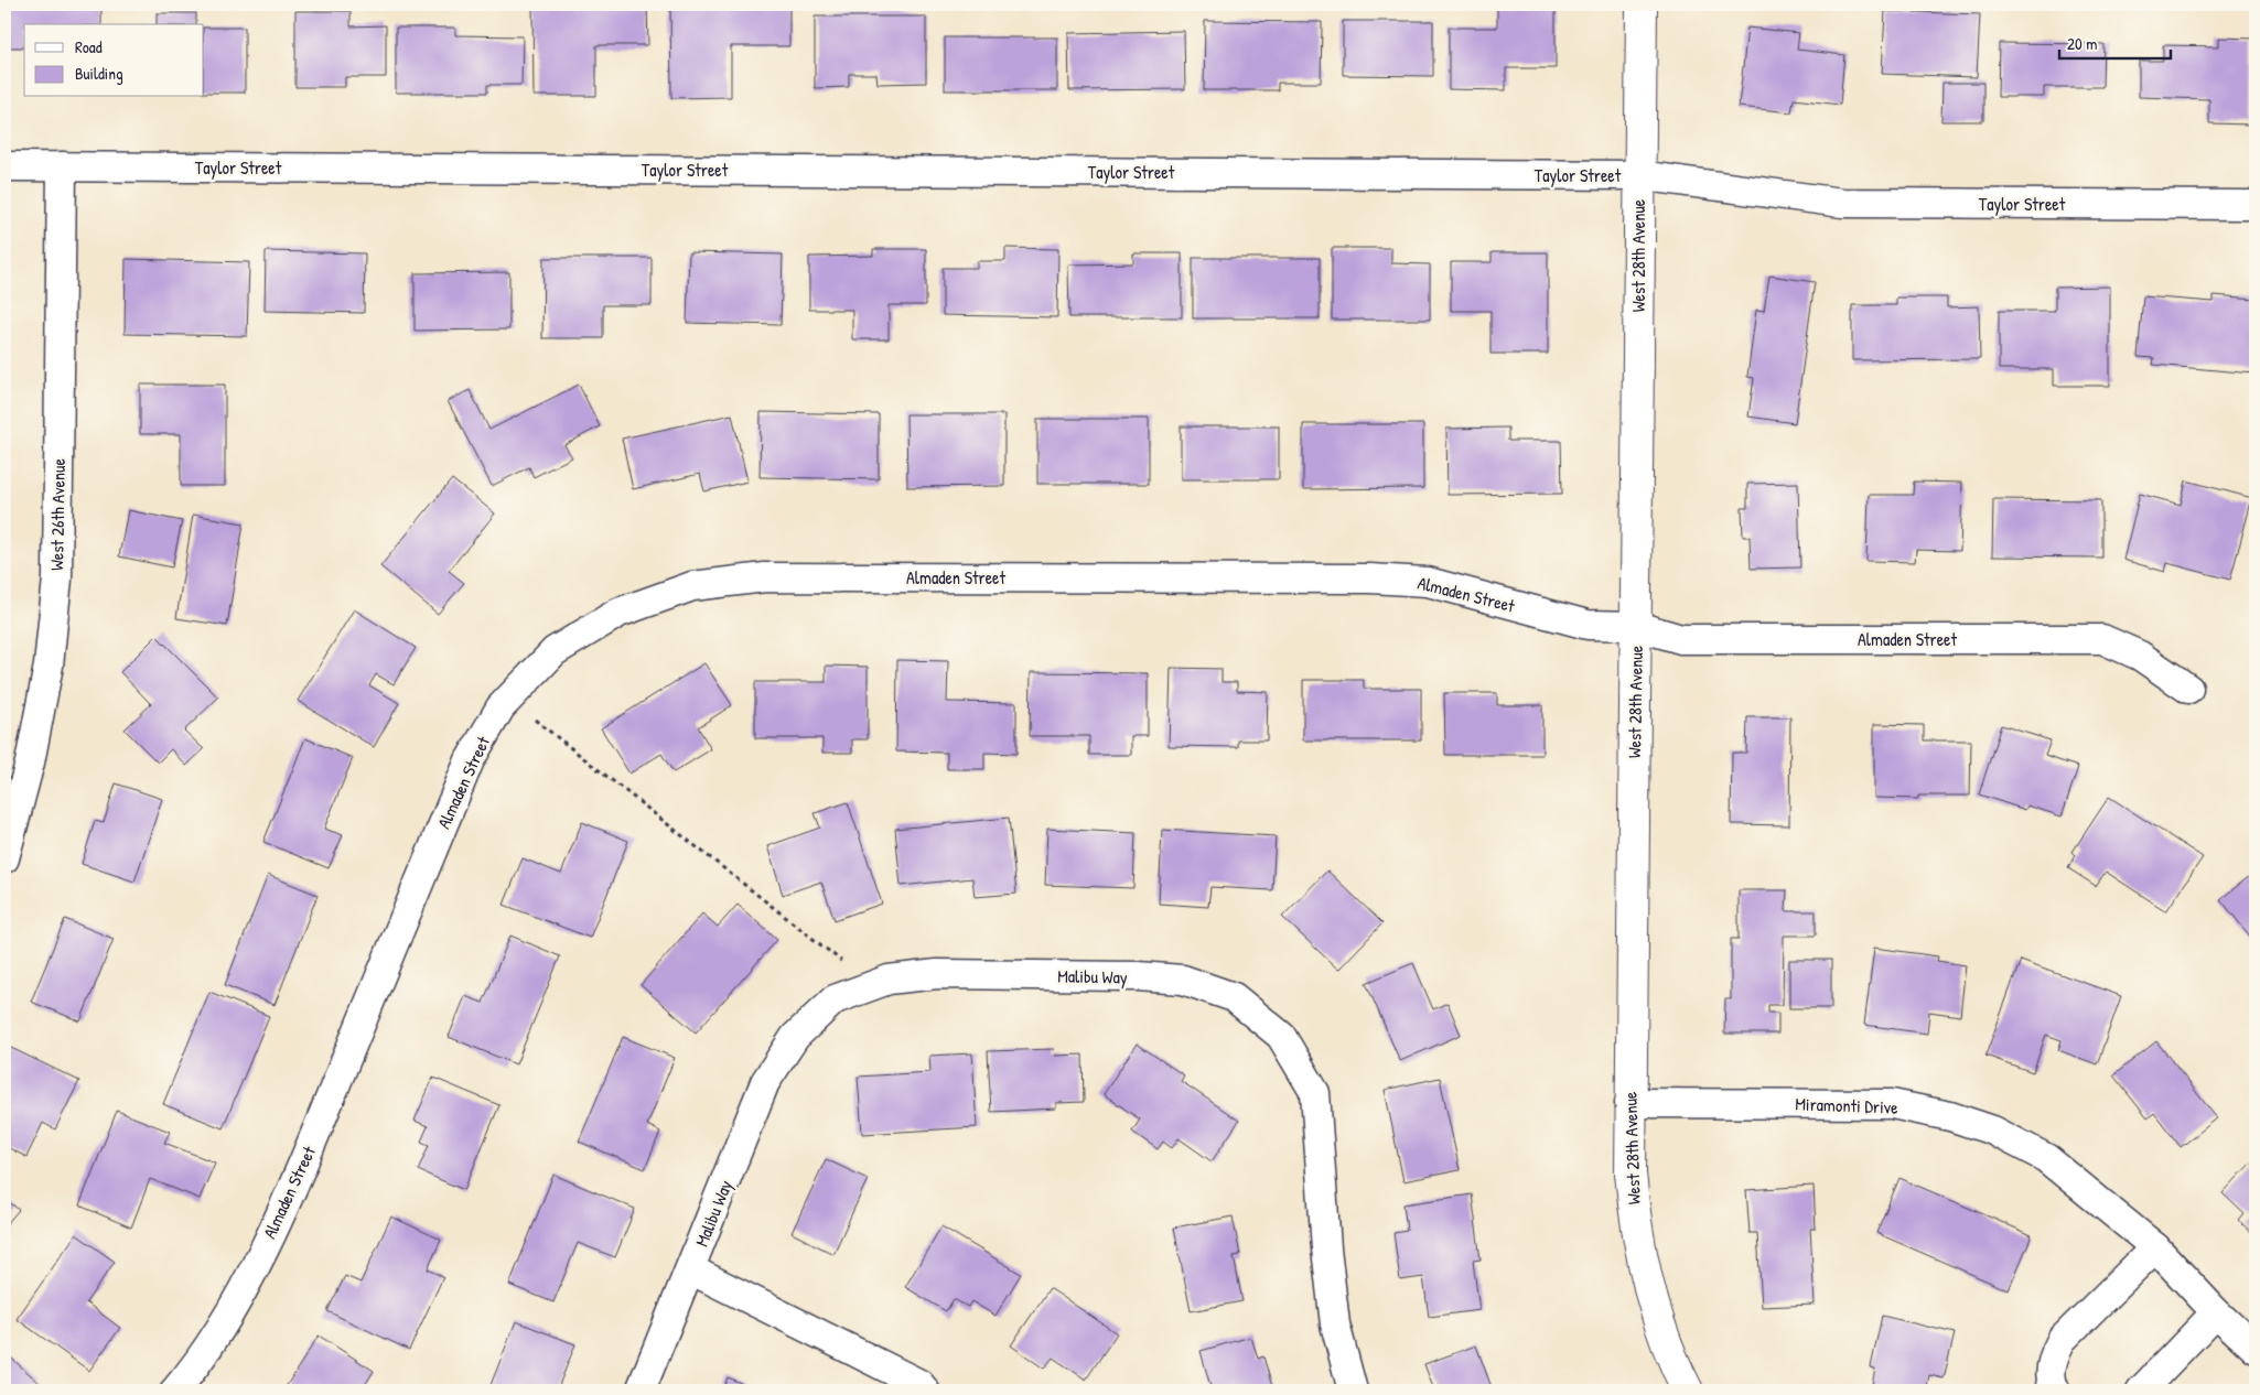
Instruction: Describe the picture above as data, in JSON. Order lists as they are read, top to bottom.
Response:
{
  "streets": {
    "main road": ["West 28th Avenue"],
    "street": [
      "Taylor Street",
      "West 26th Avenue",
      "Almaden Street",
      "Malibu Way",
      "Miramonti Drive"
    ]
  },
  "crossings": [
    ["Taylor Street", "West 28th Avenue"],
    ["Taylor Street", "West 26th Avenue"],
    ["West 28th Avenue", "Almaden Street"],
    ["West 28th Avenue", "Miramonti Drive"]
  ],
  "legend": ["Road", "Building"],
  "scale_bar": "20 m"
}
